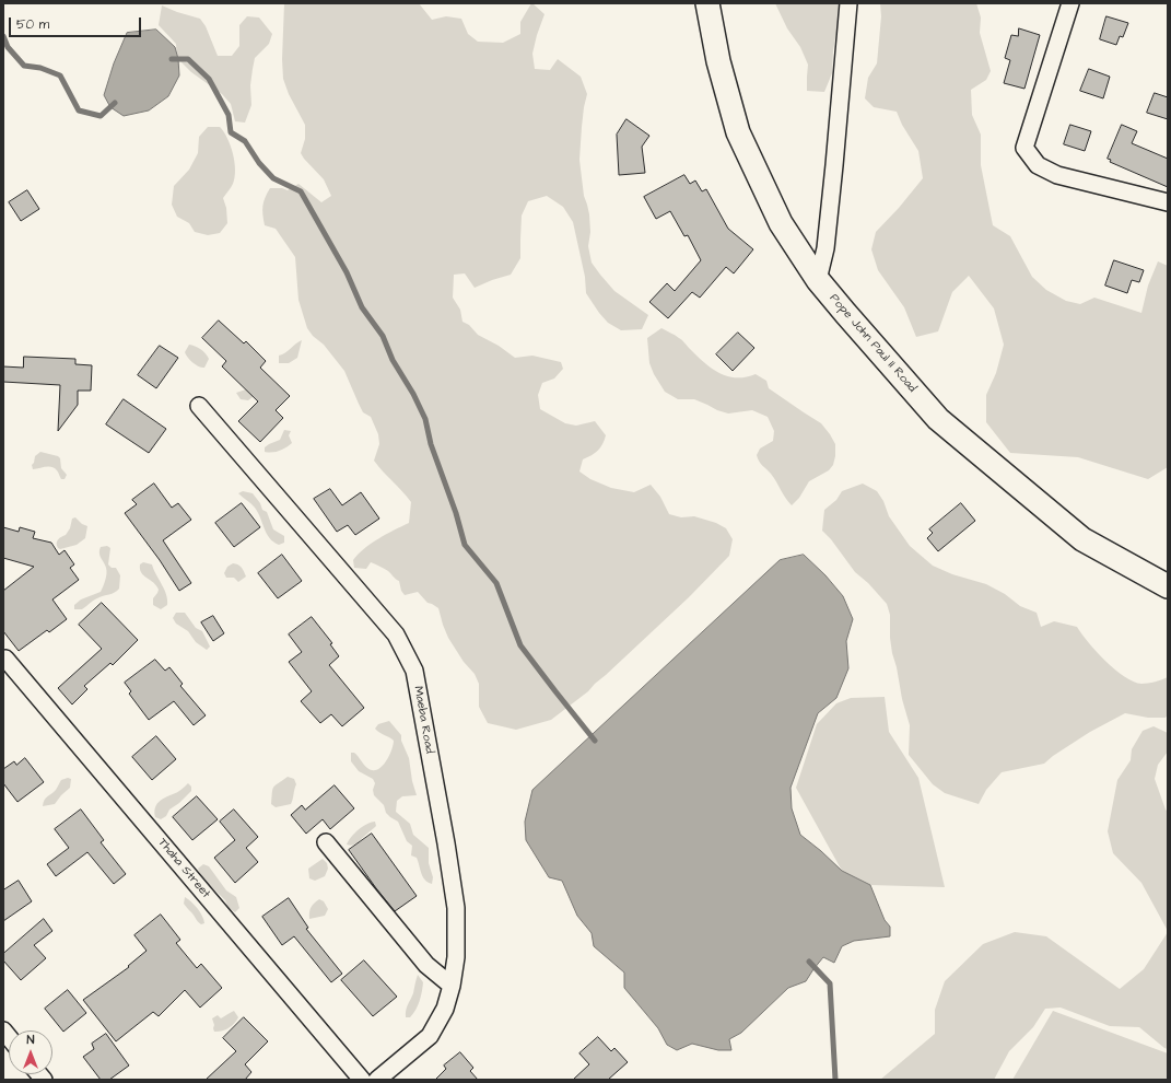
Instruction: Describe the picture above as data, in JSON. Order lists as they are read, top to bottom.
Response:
{
  "streets": {
    "main road": ["Pope John Paul II Road"],
    "street": ["Maeba Road", "Thaha Street"]
  },
  "scale_bar": "50 m",
  "north": "top"
}
